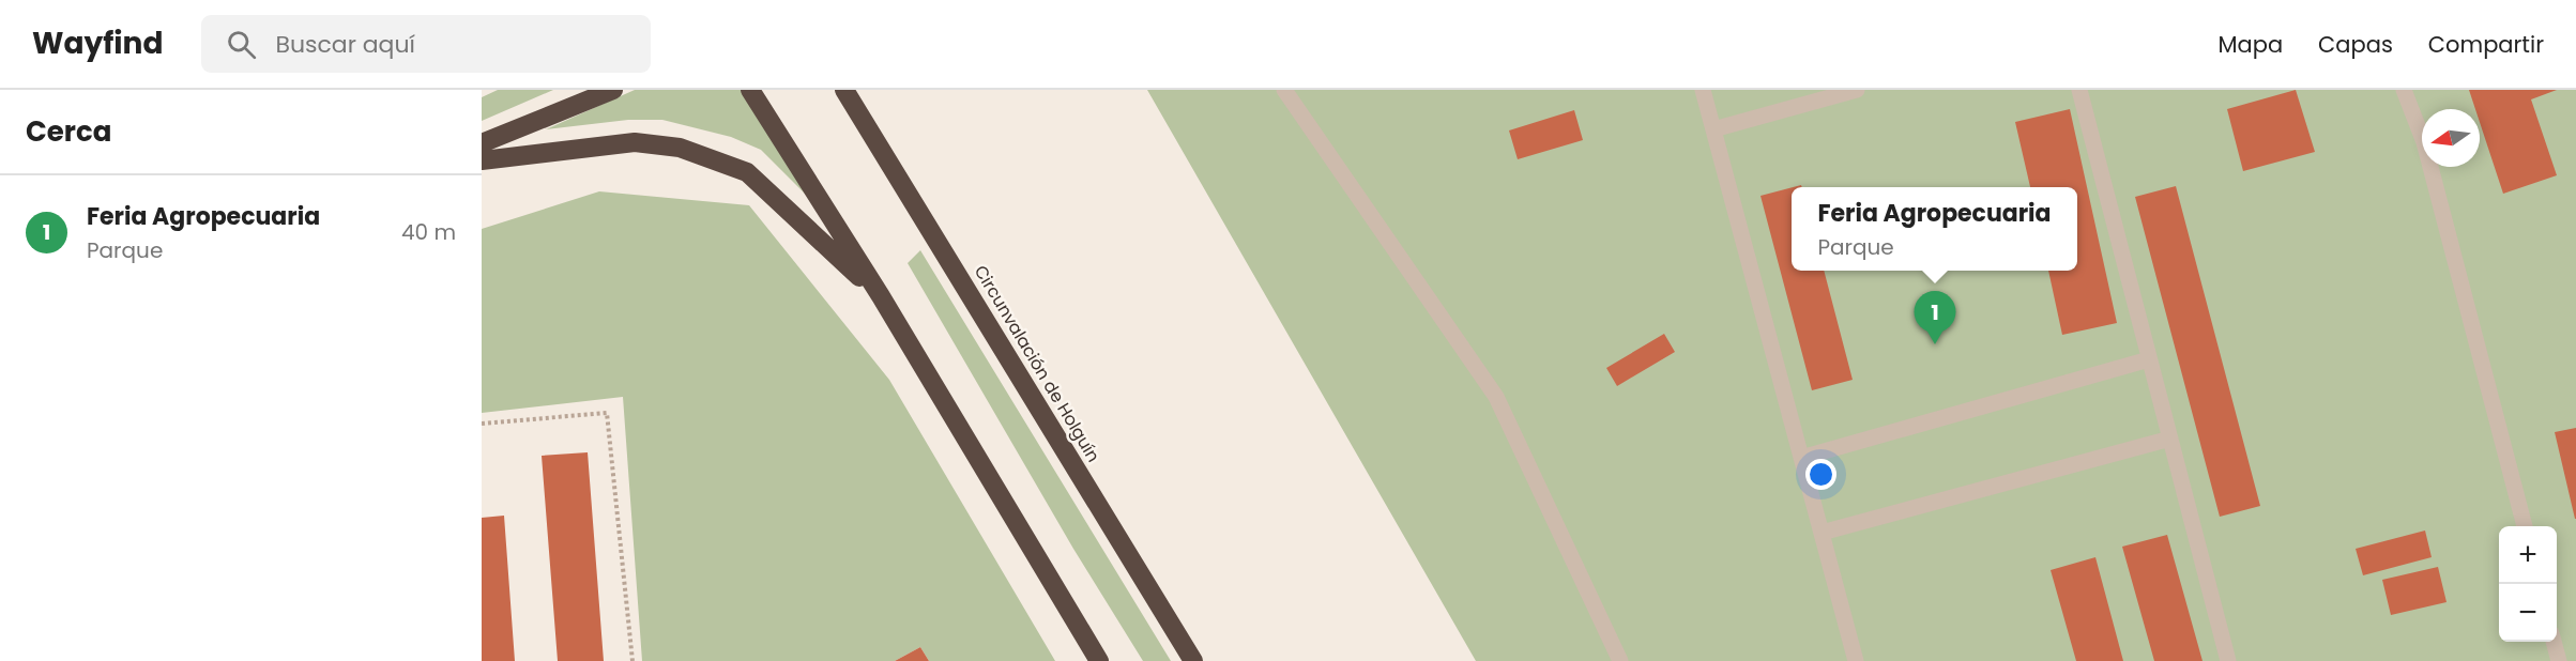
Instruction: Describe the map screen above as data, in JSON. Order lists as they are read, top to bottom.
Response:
{
  "streets": {
    "highway": ["Circunvalación de Holguín"]
  },
  "north": "left",
  "page": {
    "header": "Wayfind",
    "search": "Buscar aquí",
    "nav": ["Mapa", "Capas", "Compartir"],
    "heading": "Cerca",
    "list": [
      {
        "mark": "1",
        "name": "Feria Agropecuaria",
        "note": "Parque",
        "value": "40 m"
      }
    ],
    "popup": ["Feria Agropecuaria", "Parque"],
    "pins": "1",
    "map_buttons": ["+", "−"]
  }
}
